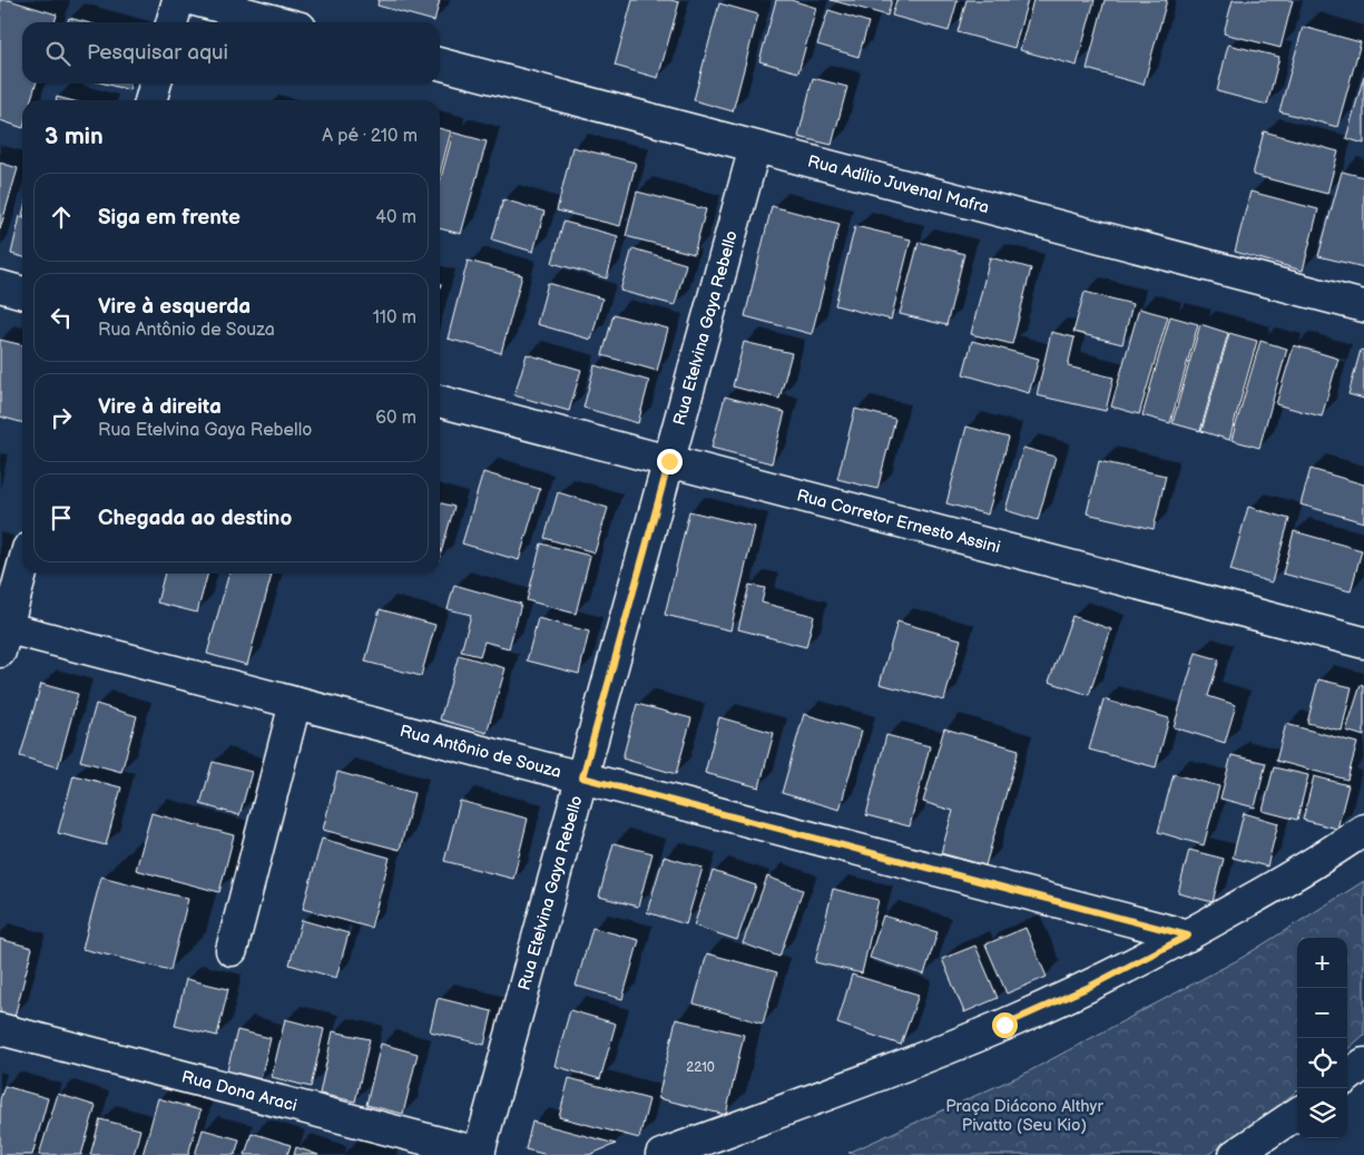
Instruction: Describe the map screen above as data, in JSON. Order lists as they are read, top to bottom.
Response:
{
  "streets": {
    "street": [
      "Rua Adílio Juvenal Mafra",
      "Rua Etelvina Gaya Rebello",
      "Rua Corretor Ernesto Assini",
      "Rua Antônio de Souza",
      "Rua Dona Araci"
    ]
  },
  "crossings": [
    ["Rua Adílio Juvenal Mafra", "Rua Etelvina Gaya Rebello"],
    ["Rua Etelvina Gaya Rebello", "Rua Corretor Ernesto Assini"],
    ["Rua Etelvina Gaya Rebello", "Rua Antônio de Souza"],
    ["Rua Etelvina Gaya Rebello", "Rua Dona Araci"]
  ],
  "parks": ["Praça Diácono Althyr Pivatto (Seu Kio)"],
  "house_numbers": ["2210"],
  "page": {
    "search": "Pesquisar aqui",
    "heading": ["3 min", "A pé · 210 m"],
    "list": [
      ["Siga em frente", "40 m"],
      ["Vire à esquerda", "Rua Antônio de Souza", "110 m"],
      ["Vire à direita", "Rua Etelvina Gaya Rebello", "60 m"],
      "Chegada ao destino"
    ],
    "map_buttons": ["+", "−"]
  }
}
